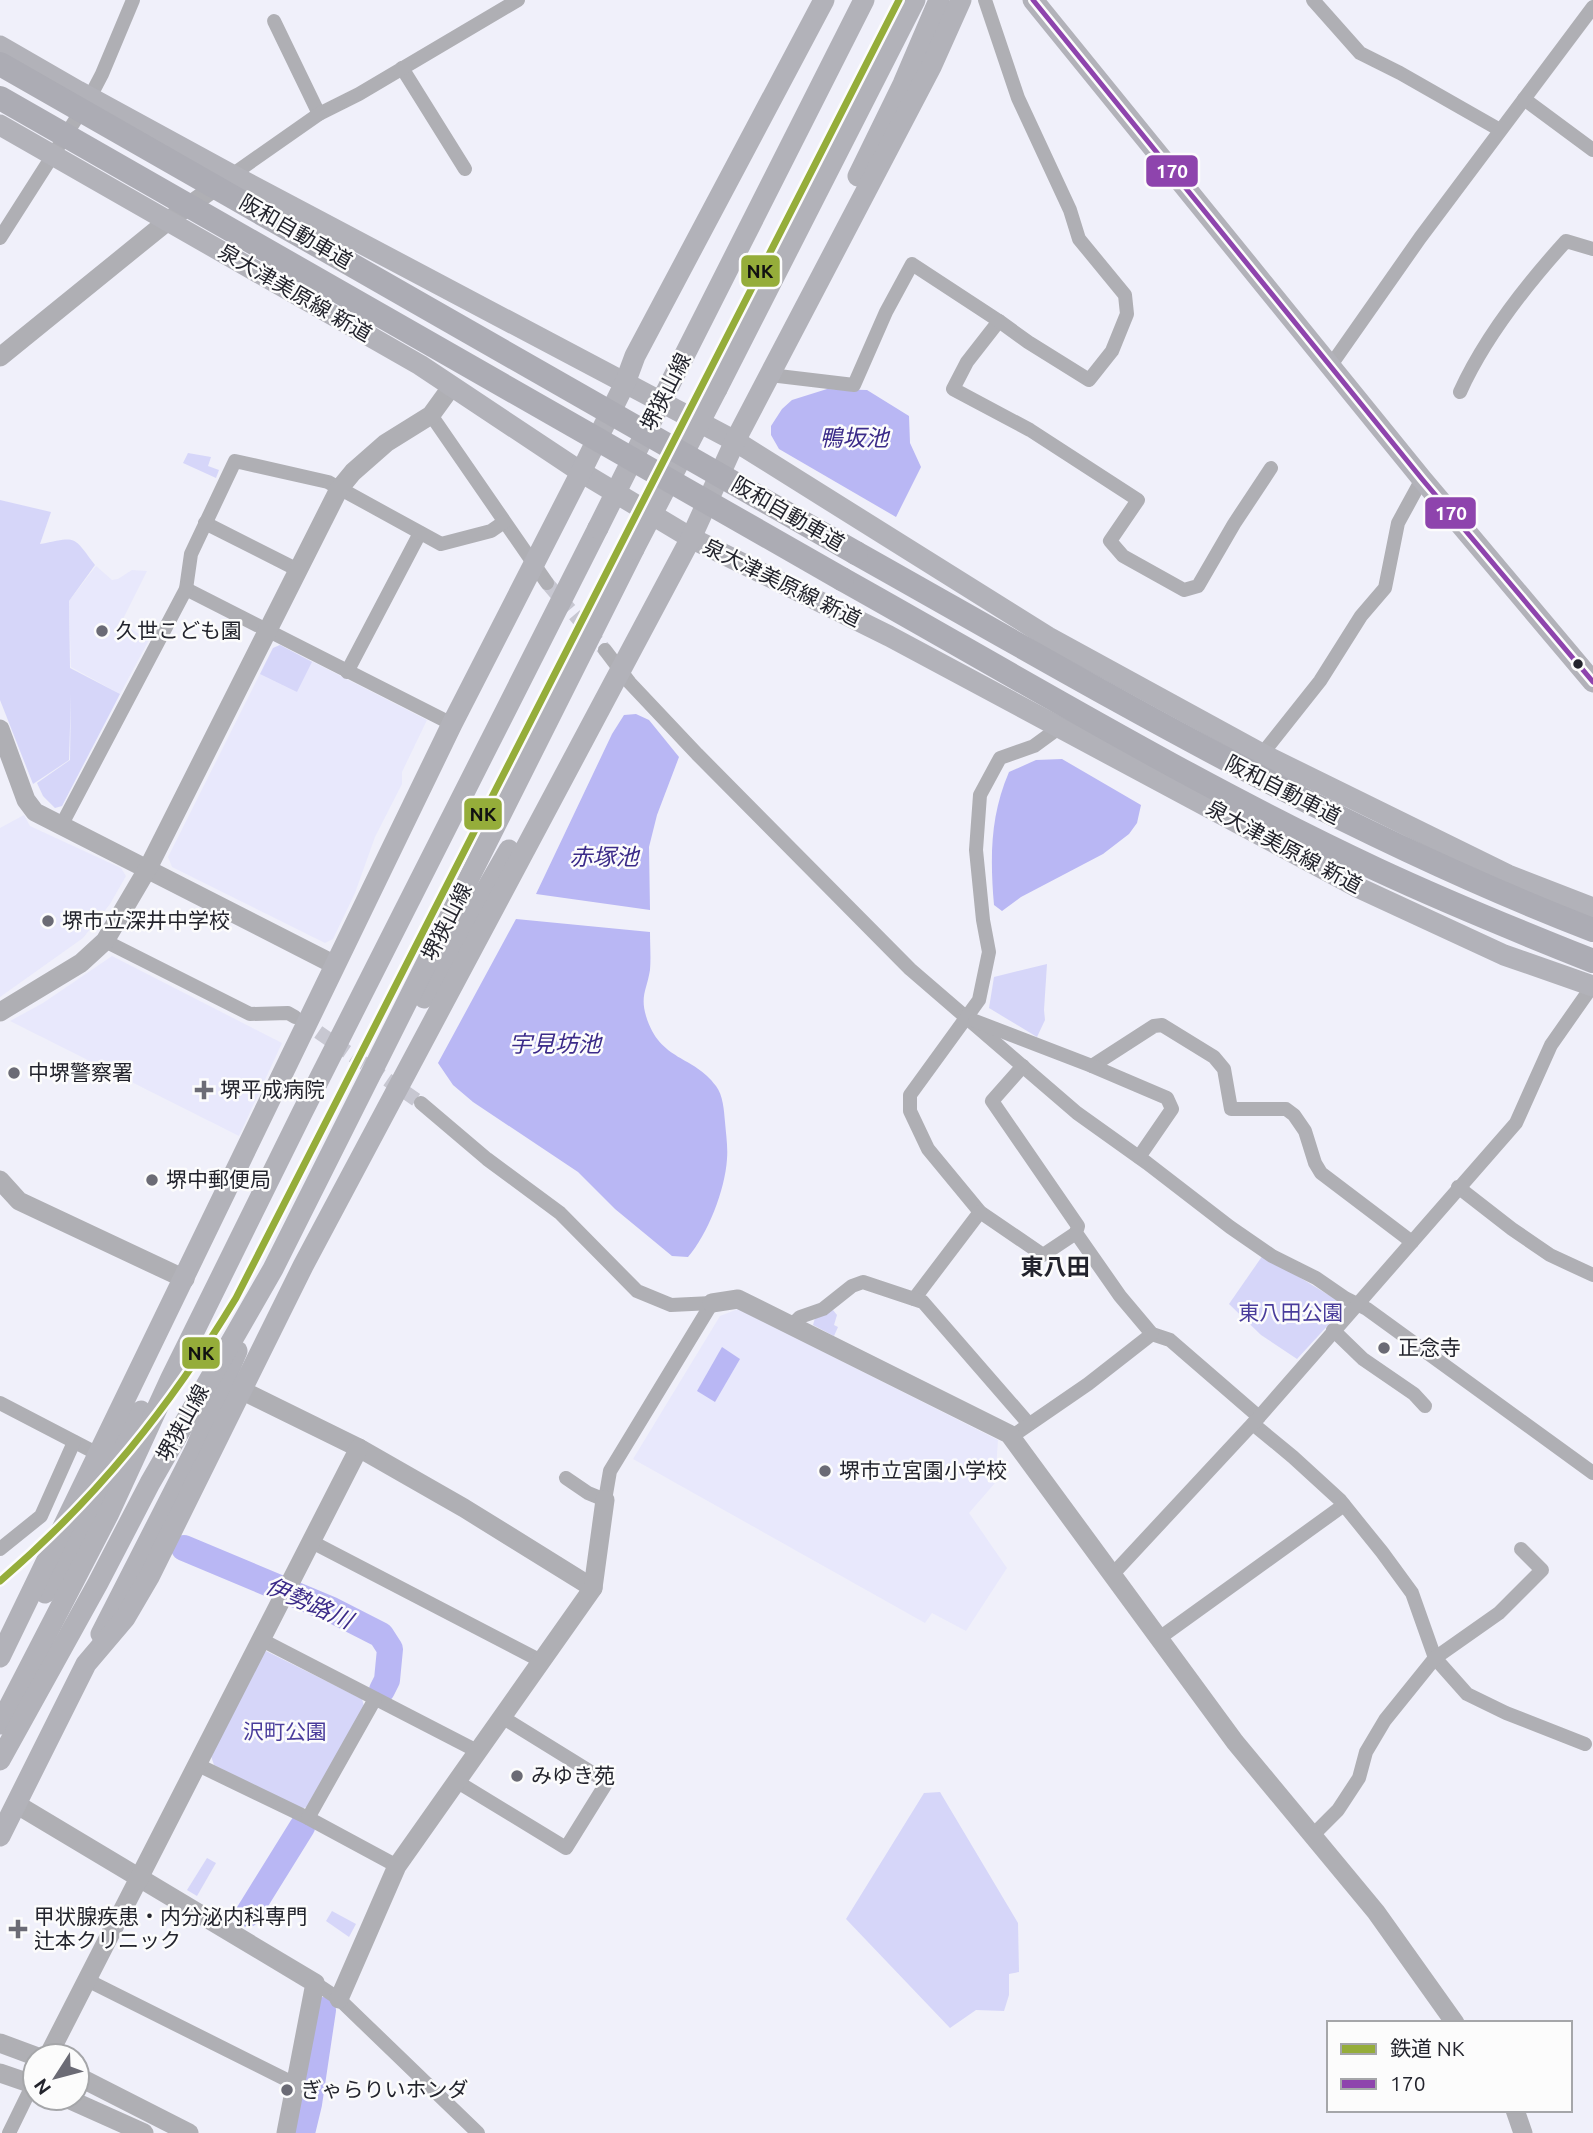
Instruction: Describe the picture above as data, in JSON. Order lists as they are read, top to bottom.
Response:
{
  "streets": {
    "highway": ["阪和自動車道"],
    "main road": ["泉大津美原線 新道", "堺狭山線"]
  },
  "districts": ["東八田"],
  "water": [
    "鴨坂池",
    "赤塚池",
    "宇見坊池",
    "伊勢路川"
  ],
  "parks": ["東八田公園", "沢町公園"],
  "places": {
    "other": [
      "久世こども園",
      "堺市立深井中学校",
      "中堺警察署",
      "堺中郵便局",
      "正念寺",
      "堺市立宮園小学校",
      "みゆき苑",
      "ぎゃらりいホンダ"
    ],
    "health": ["堺平成病院", "甲状腺疾患・内分泌内科専門 辻本クリニック"]
  },
  "lines": ["rail line NK", "transit line 170"],
  "legend": ["鉄道 NK", "170"],
  "north": "bottom left"
}
